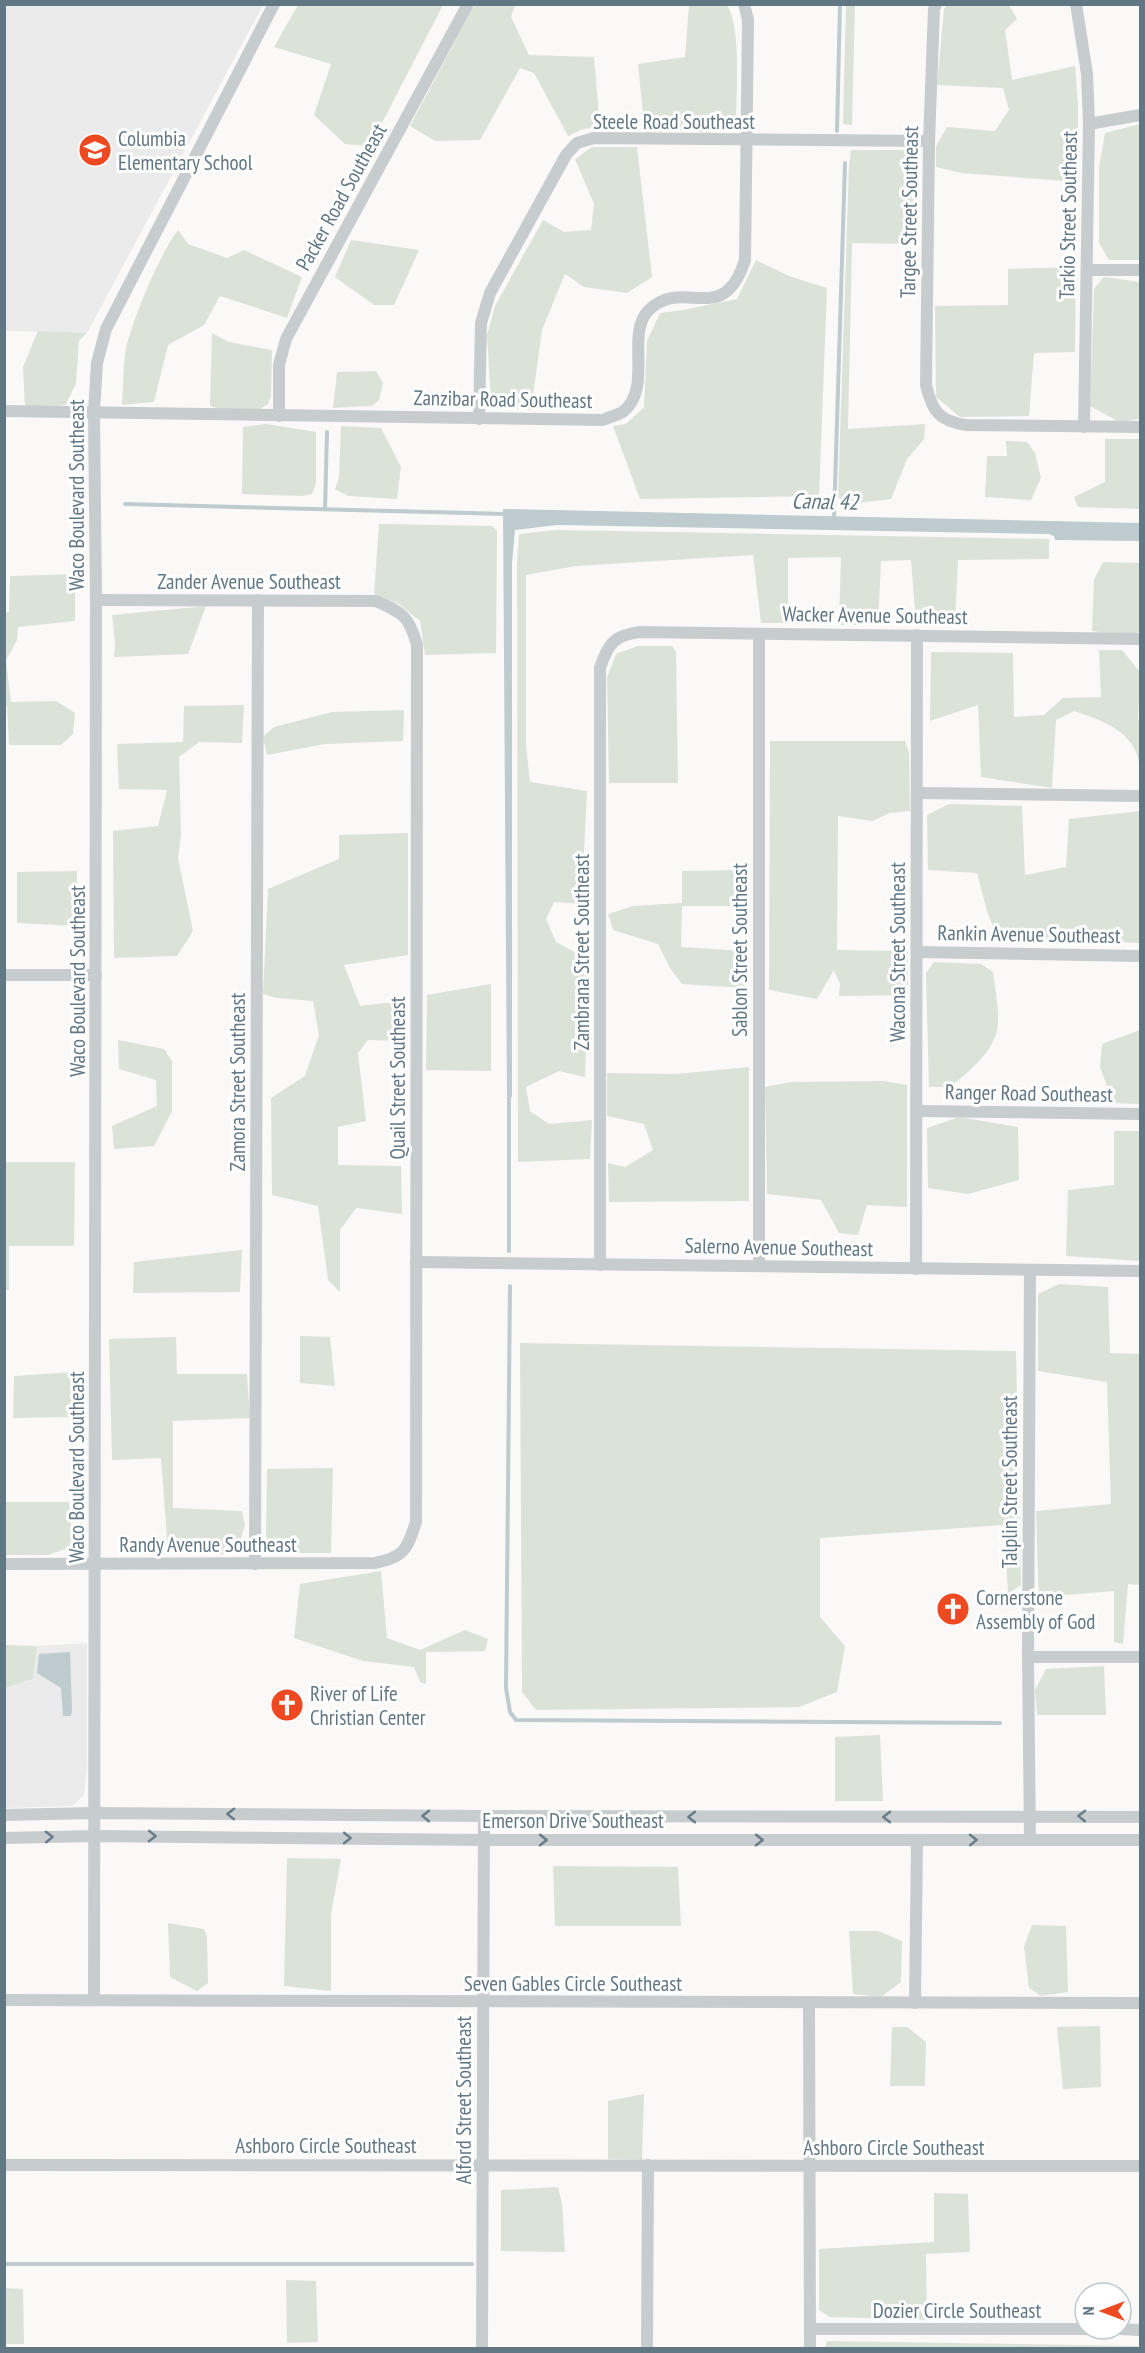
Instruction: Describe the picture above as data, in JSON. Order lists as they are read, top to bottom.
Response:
{
  "streets": {
    "street": [
      "Steele Road Southeast",
      "Packer Road Southeast",
      "Targee Street Southeast",
      "Tarkio Street Southeast",
      "Zanzibar Road Southeast",
      "Waco Boulevard Southeast",
      "Zander Avenue Southeast",
      "Wacker Avenue Southeast",
      "Rankin Avenue Southeast",
      "Sablon Street Southeast",
      "Zambrana Street Southeast",
      "Wacona Street Southeast",
      "Quail Street Southeast",
      "Zamora Street Southeast",
      "Ranger Road Southeast",
      "Salerno Avenue Southeast",
      "Talplin Street Southeast",
      "Randy Avenue Southeast",
      "Emerson Drive Southeast",
      "Seven Gables Circle Southeast",
      "Alford Street Southeast",
      "Ashboro Circle Southeast",
      "Dozier Circle Southeast"
    ]
  },
  "crossings": [
    ["Steele Road Southeast", "Targee Street Southeast"],
    ["Steele Road Southeast", "Zanzibar Road Southeast"],
    ["Packer Road Southeast", "Zanzibar Road Southeast"],
    ["Targee Street Southeast", "Tarkio Street Southeast"],
    ["Zanzibar Road Southeast", "Waco Boulevard Southeast"],
    ["Waco Boulevard Southeast", "Zander Avenue Southeast"],
    ["Waco Boulevard Southeast", "Randy Avenue Southeast"],
    ["Waco Boulevard Southeast", "Emerson Drive Southeast"],
    ["Waco Boulevard Southeast", "Seven Gables Circle Southeast"],
    ["Zander Avenue Southeast", "Quail Street Southeast"],
    ["Zander Avenue Southeast", "Zamora Street Southeast"],
    ["Wacker Avenue Southeast", "Sablon Street Southeast"],
    ["Wacker Avenue Southeast", "Zambrana Street Southeast"],
    ["Wacker Avenue Southeast", "Wacona Street Southeast"],
    ["Rankin Avenue Southeast", "Wacona Street Southeast"],
    ["Sablon Street Southeast", "Salerno Avenue Southeast"],
    ["Zambrana Street Southeast", "Salerno Avenue Southeast"],
    ["Wacona Street Southeast", "Ranger Road Southeast"],
    ["Wacona Street Southeast", "Salerno Avenue Southeast"],
    ["Quail Street Southeast", "Salerno Avenue Southeast"],
    ["Quail Street Southeast", "Randy Avenue Southeast"],
    ["Zamora Street Southeast", "Randy Avenue Southeast"],
    ["Salerno Avenue Southeast", "Talplin Street Southeast"],
    ["Talplin Street Southeast", "Emerson Drive Southeast"],
    ["Emerson Drive Southeast", "Alford Street Southeast"],
    ["Seven Gables Circle Southeast", "Alford Street Southeast"],
    ["Alford Street Southeast", "Ashboro Circle Southeast"]
  ],
  "water": ["Canal 42"],
  "places": {
    "school or university": ["Columbia Elementary School"],
    "church": ["Cornerstone Assembly of God", "River of Life Christian Center"]
  },
  "north": "left"
}
